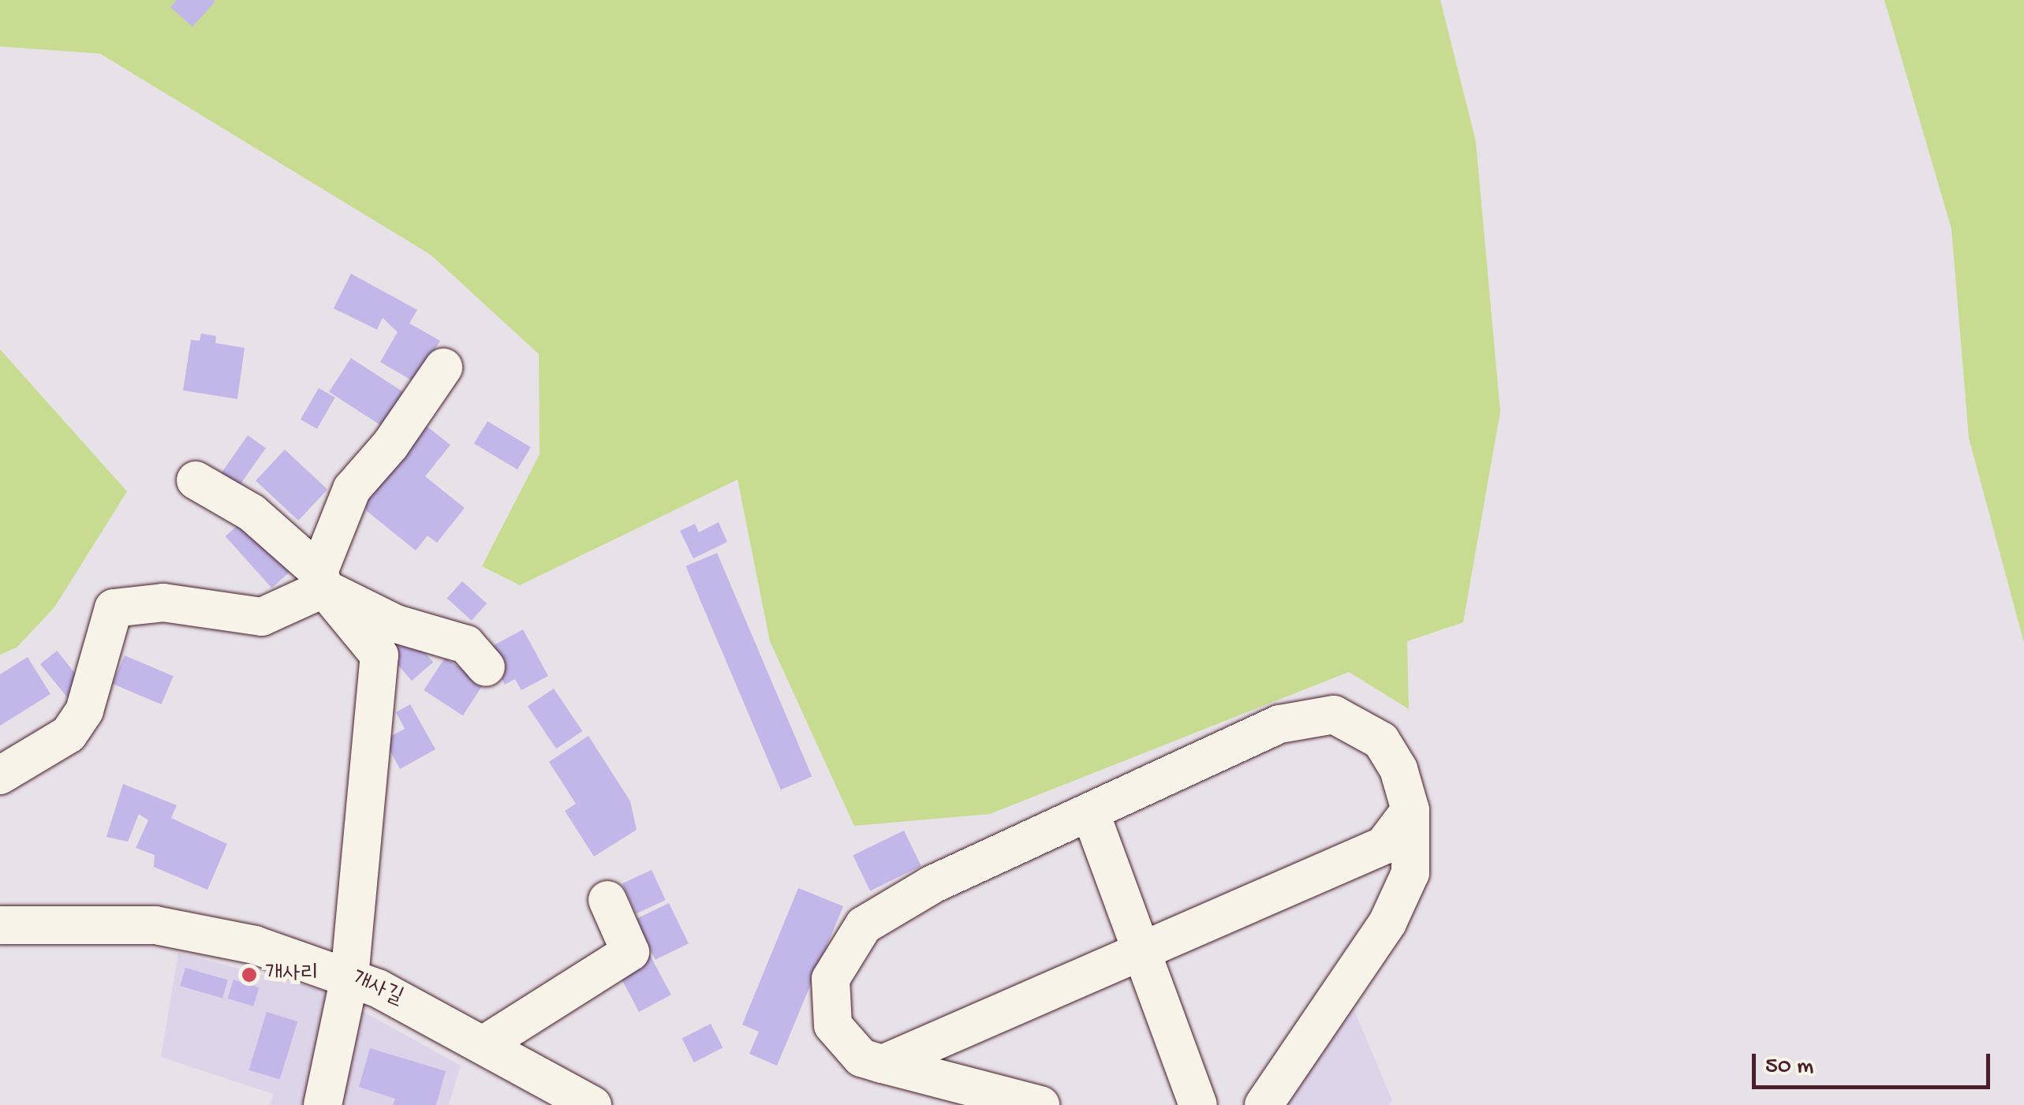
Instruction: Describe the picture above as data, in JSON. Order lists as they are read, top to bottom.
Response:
{
  "streets": {
    "street": ["개사길"]
  },
  "places": ["개사리"],
  "scale_bar": "50 m"
}
